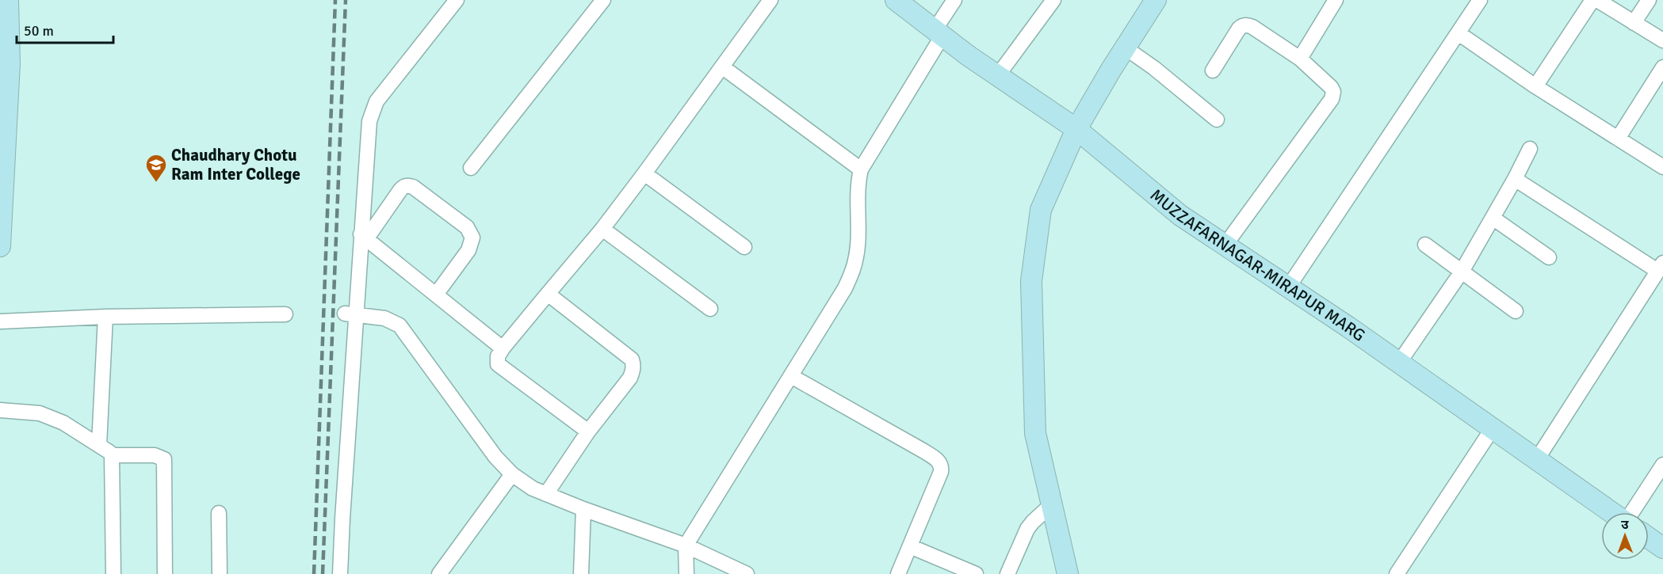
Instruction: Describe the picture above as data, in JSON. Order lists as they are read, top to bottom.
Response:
{
  "streets": {
    "main road": ["MUZZAFARNAGAR-MIRAPUR MARG"]
  },
  "places": {
    "school or university": ["Chaudhary Chotu Ram Inter College"]
  },
  "scale_bar": "50 m",
  "north": "top"
}
